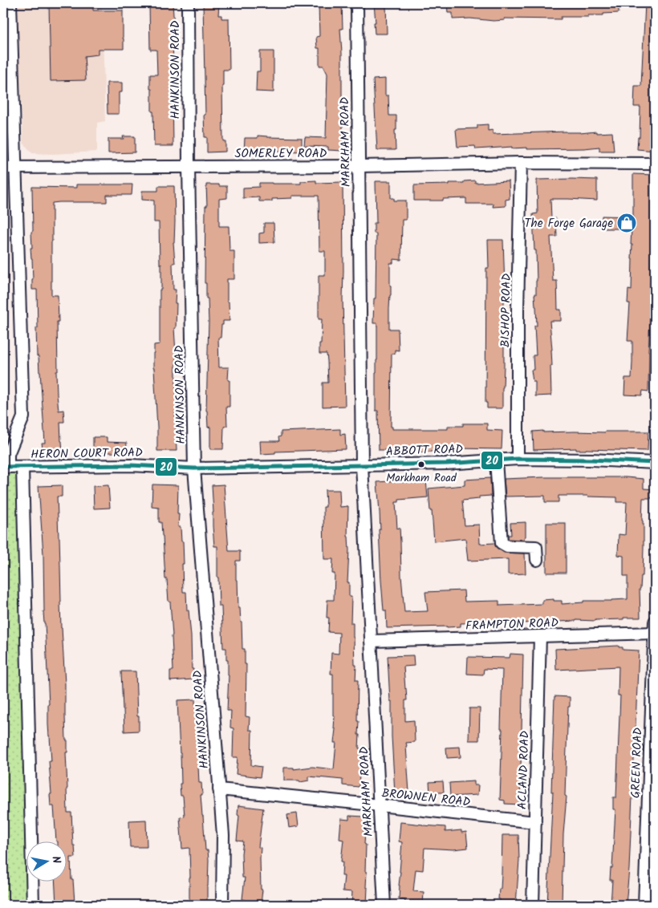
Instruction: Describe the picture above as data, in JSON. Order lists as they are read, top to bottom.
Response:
{
  "streets": {
    "street": [
      "HANKINSON ROAD",
      "MARKHAM ROAD",
      "SOMERLEY ROAD",
      "BISHOP ROAD",
      "ABBOTT ROAD",
      "HERON COURT ROAD",
      "FRAMPTON ROAD",
      "GREEN ROAD",
      "ACLAND ROAD",
      "BROWNEN ROAD"
    ]
  },
  "crossings": [
    ["HANKINSON ROAD", "SOMERLEY ROAD"],
    ["HANKINSON ROAD", "ABBOTT ROAD"],
    ["HANKINSON ROAD", "HERON COURT ROAD"],
    ["HANKINSON ROAD", "BROWNEN ROAD"],
    ["MARKHAM ROAD", "SOMERLEY ROAD"],
    ["MARKHAM ROAD", "ABBOTT ROAD"],
    ["MARKHAM ROAD", "FRAMPTON ROAD"],
    ["MARKHAM ROAD", "BROWNEN ROAD"],
    ["SOMERLEY ROAD", "BISHOP ROAD"],
    ["BISHOP ROAD", "ABBOTT ROAD"],
    ["ABBOTT ROAD", "HERON COURT ROAD"],
    ["FRAMPTON ROAD", "GREEN ROAD"],
    ["FRAMPTON ROAD", "ACLAND ROAD"],
    ["ACLAND ROAD", "BROWNEN ROAD"]
  ],
  "places": {
    "shop": ["The Forge Garage"],
    "other": ["Markham Road"]
  },
  "lines": ["transit line 20"],
  "north": "right"
}
